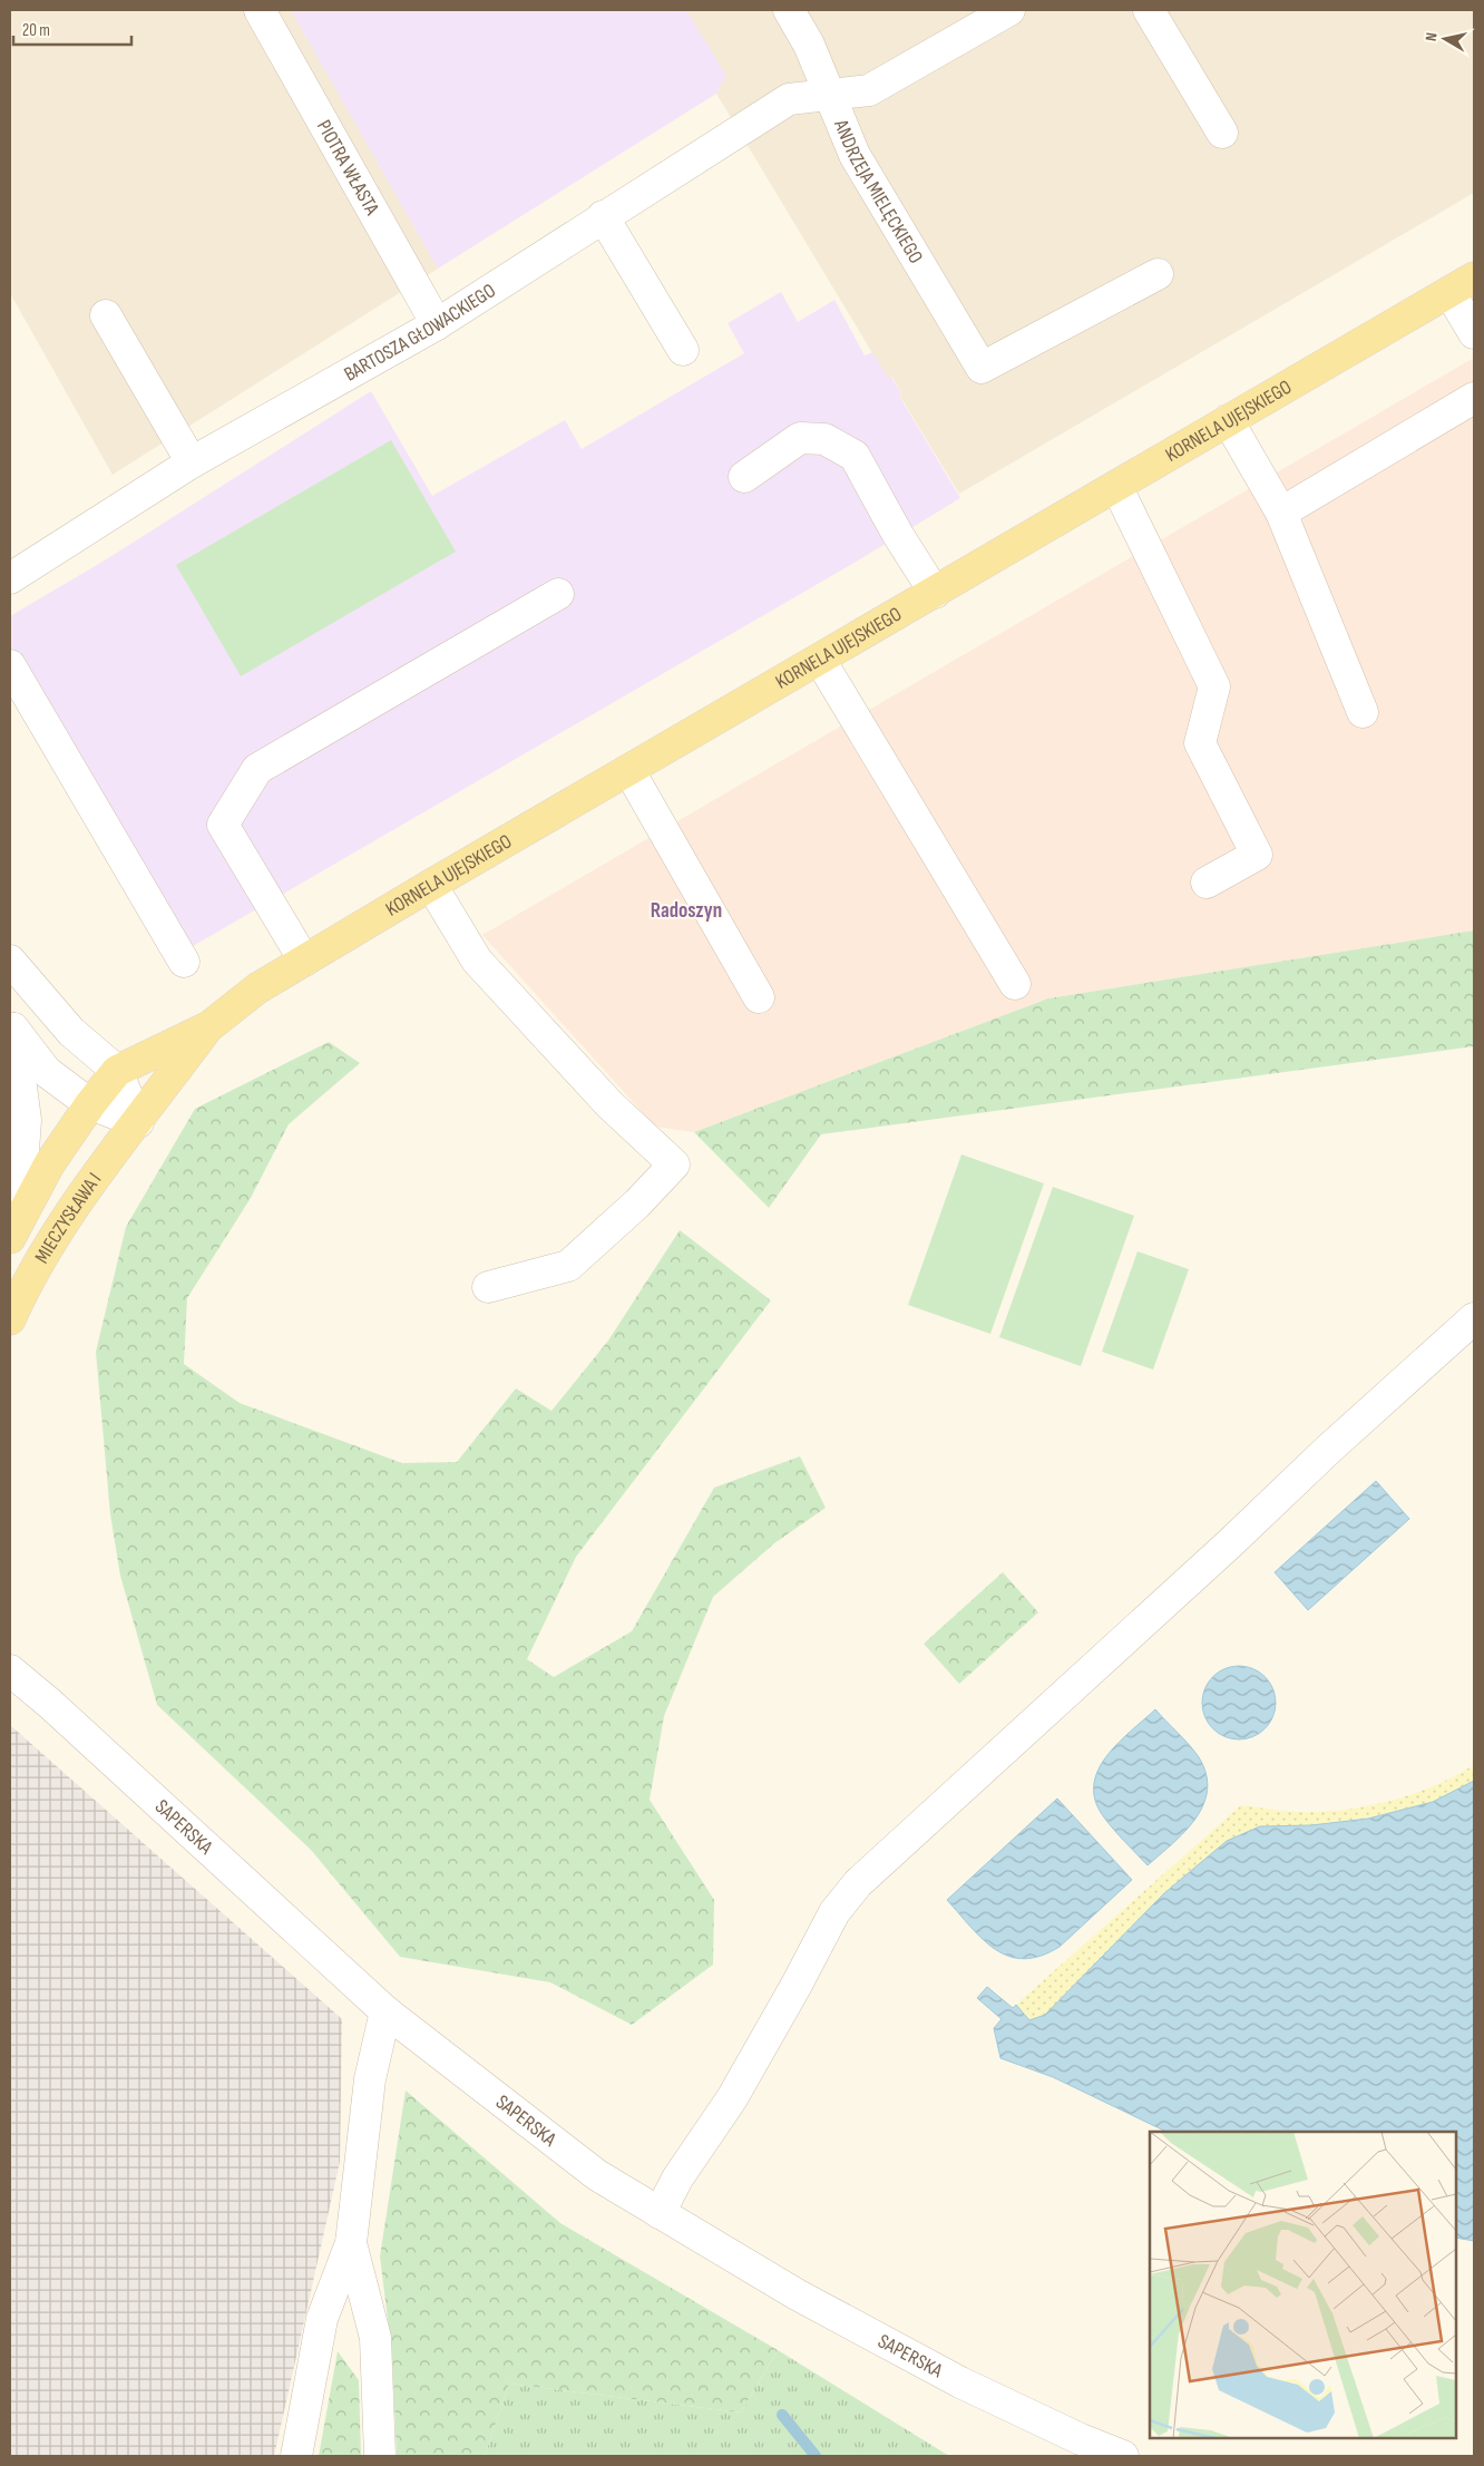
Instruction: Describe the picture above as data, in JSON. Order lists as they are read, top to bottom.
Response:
{
  "streets": {
    "main road": ["KORNELA UJEJSKIEGO", "MIECZYSŁAWA I"],
    "street": [
      "PIOTRA WŁASTA",
      "ANDRZEJA MIELĘCKIEGO",
      "BARTOSZA GŁOWACKIEGO",
      "SAPERSKA"
    ]
  },
  "crossings": [
    ["PIOTRA WŁASTA", "BARTOSZA GŁOWACKIEGO"],
    ["ANDRZEJA MIELĘCKIEGO", "BARTOSZA GŁOWACKIEGO"],
    ["KORNELA UJEJSKIEGO", "MIECZYSŁAWA I"]
  ],
  "districts": ["Radoszyn"],
  "scale_bar": "20 m",
  "north": "left"
}
